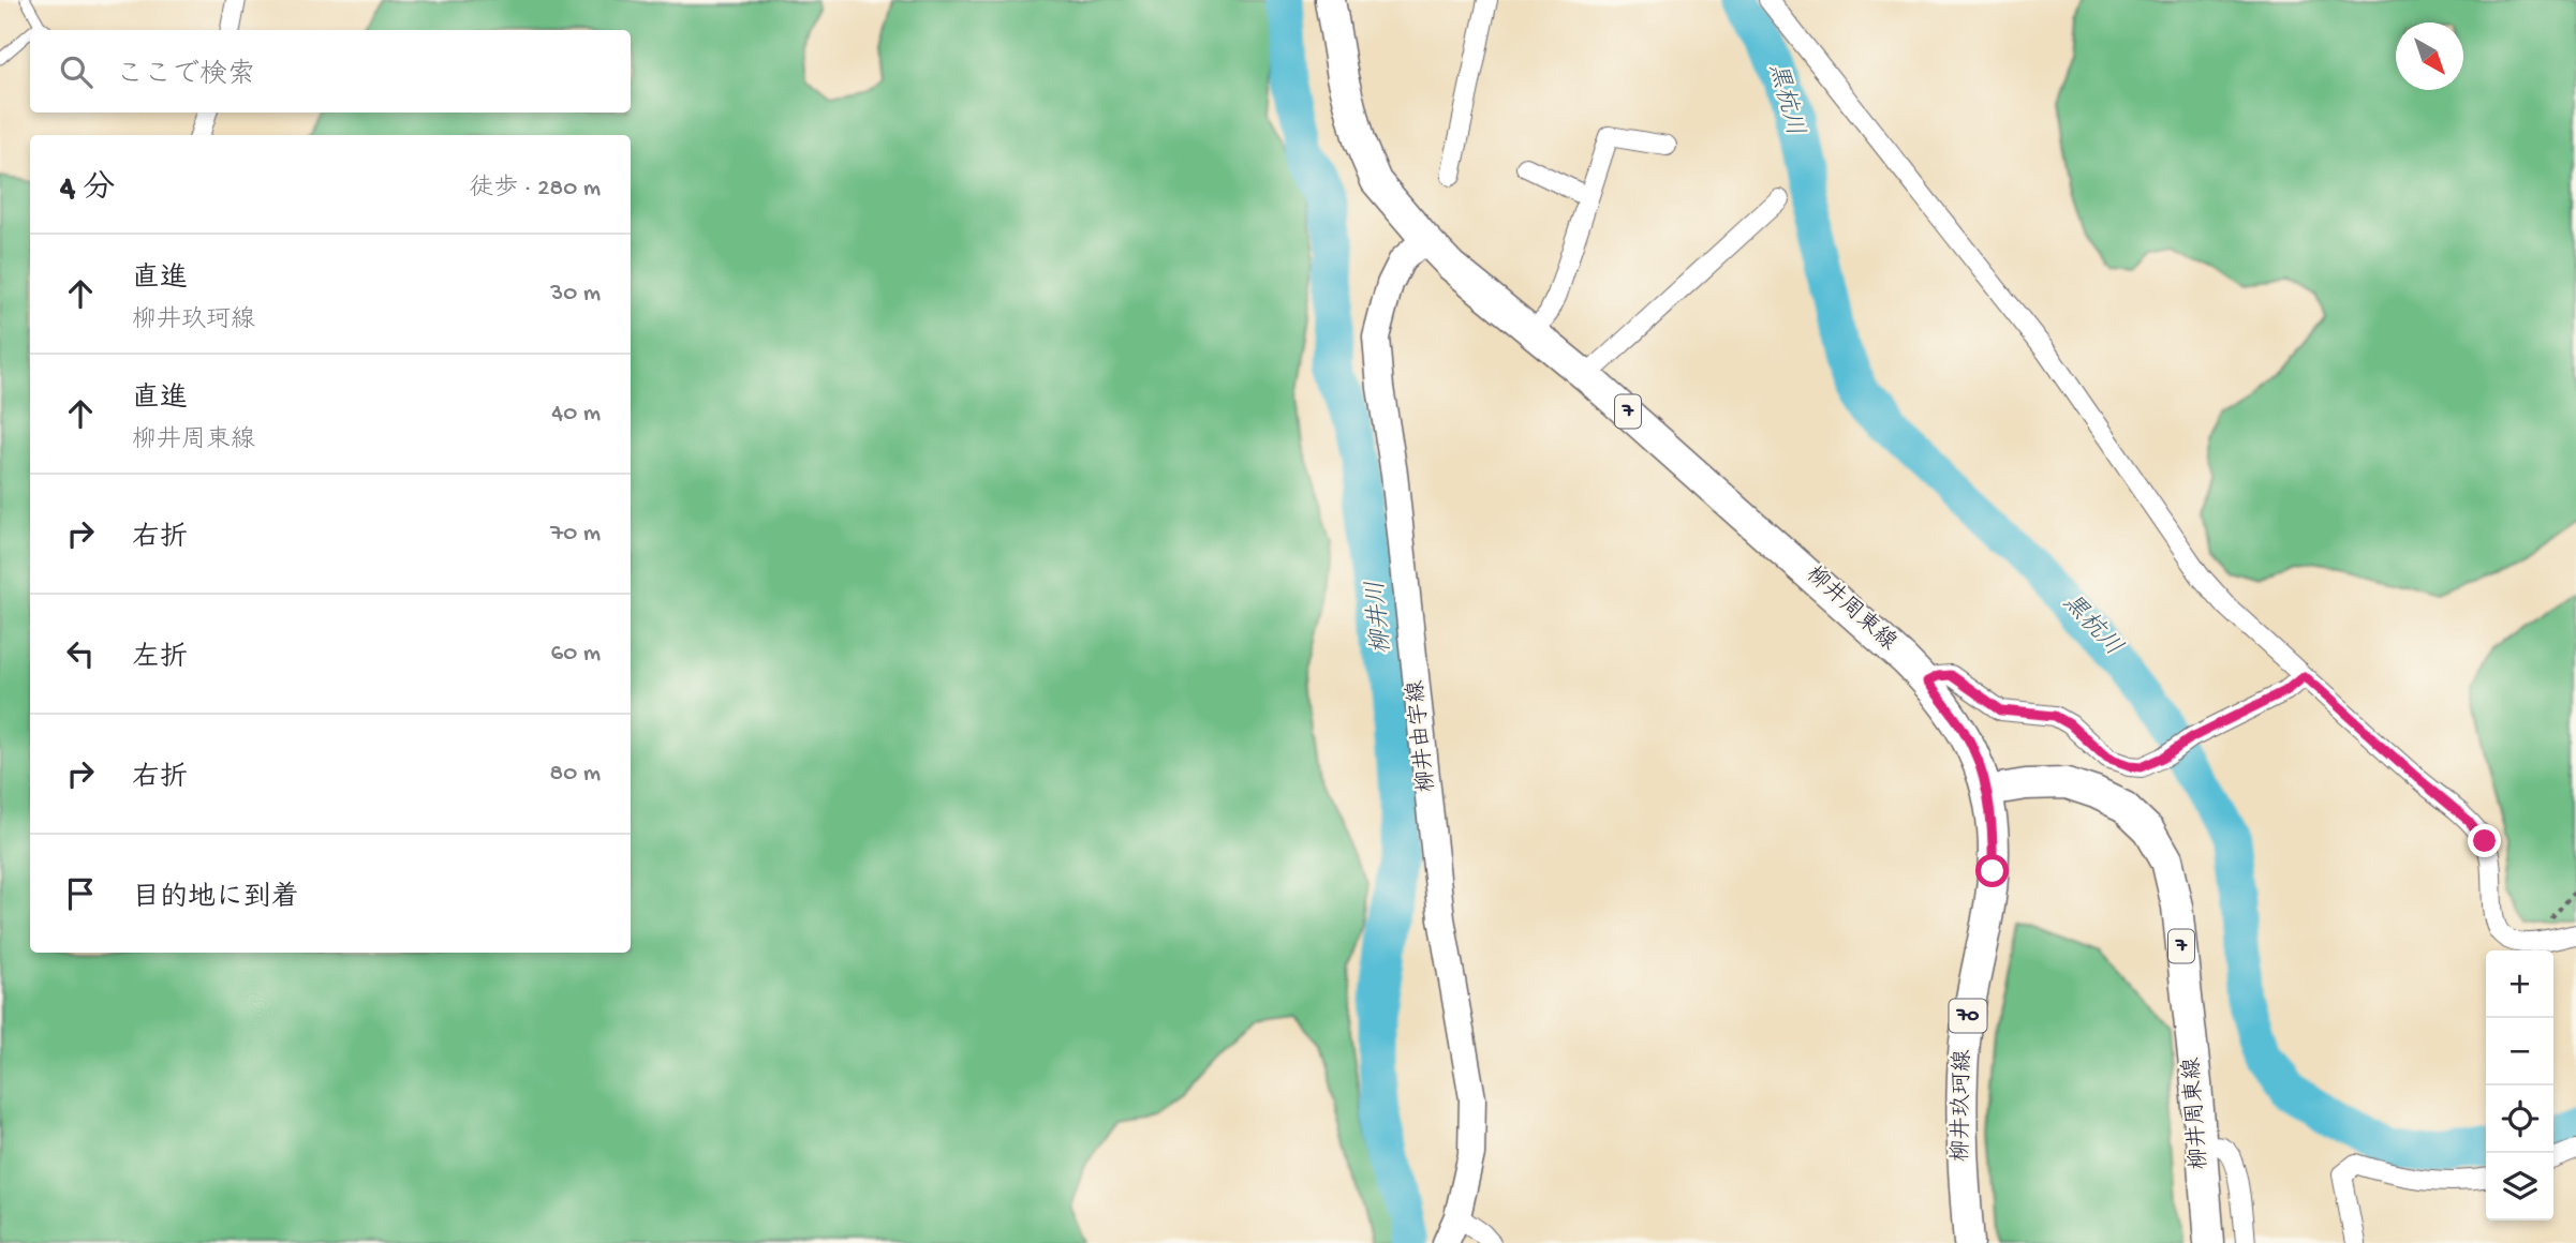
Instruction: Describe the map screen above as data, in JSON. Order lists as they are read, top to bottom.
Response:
{
  "streets": {
    "main road": [
      "7",
      "柳井周東線",
      "柳井由宇線",
      "70",
      "柳井玖珂線"
    ]
  },
  "crossings": [
    ["柳井周東線", "柳井由宇線"],
    ["柳井周東線", "柳井玖珂線"]
  ],
  "water": ["黒杭川", "柳井川"],
  "north": "bottom right",
  "page": {
    "search": "ここで検索",
    "heading": ["4 分", "徒歩 · 280 m"],
    "list": [
      ["直進", "柳井玖珂線", "30 m"],
      ["直進", "柳井周東線", "40 m"],
      ["右折", "70 m"],
      ["左折", "60 m"],
      ["右折", "80 m"],
      "目的地に到着"
    ],
    "map_buttons": ["+", "−"]
  }
}
